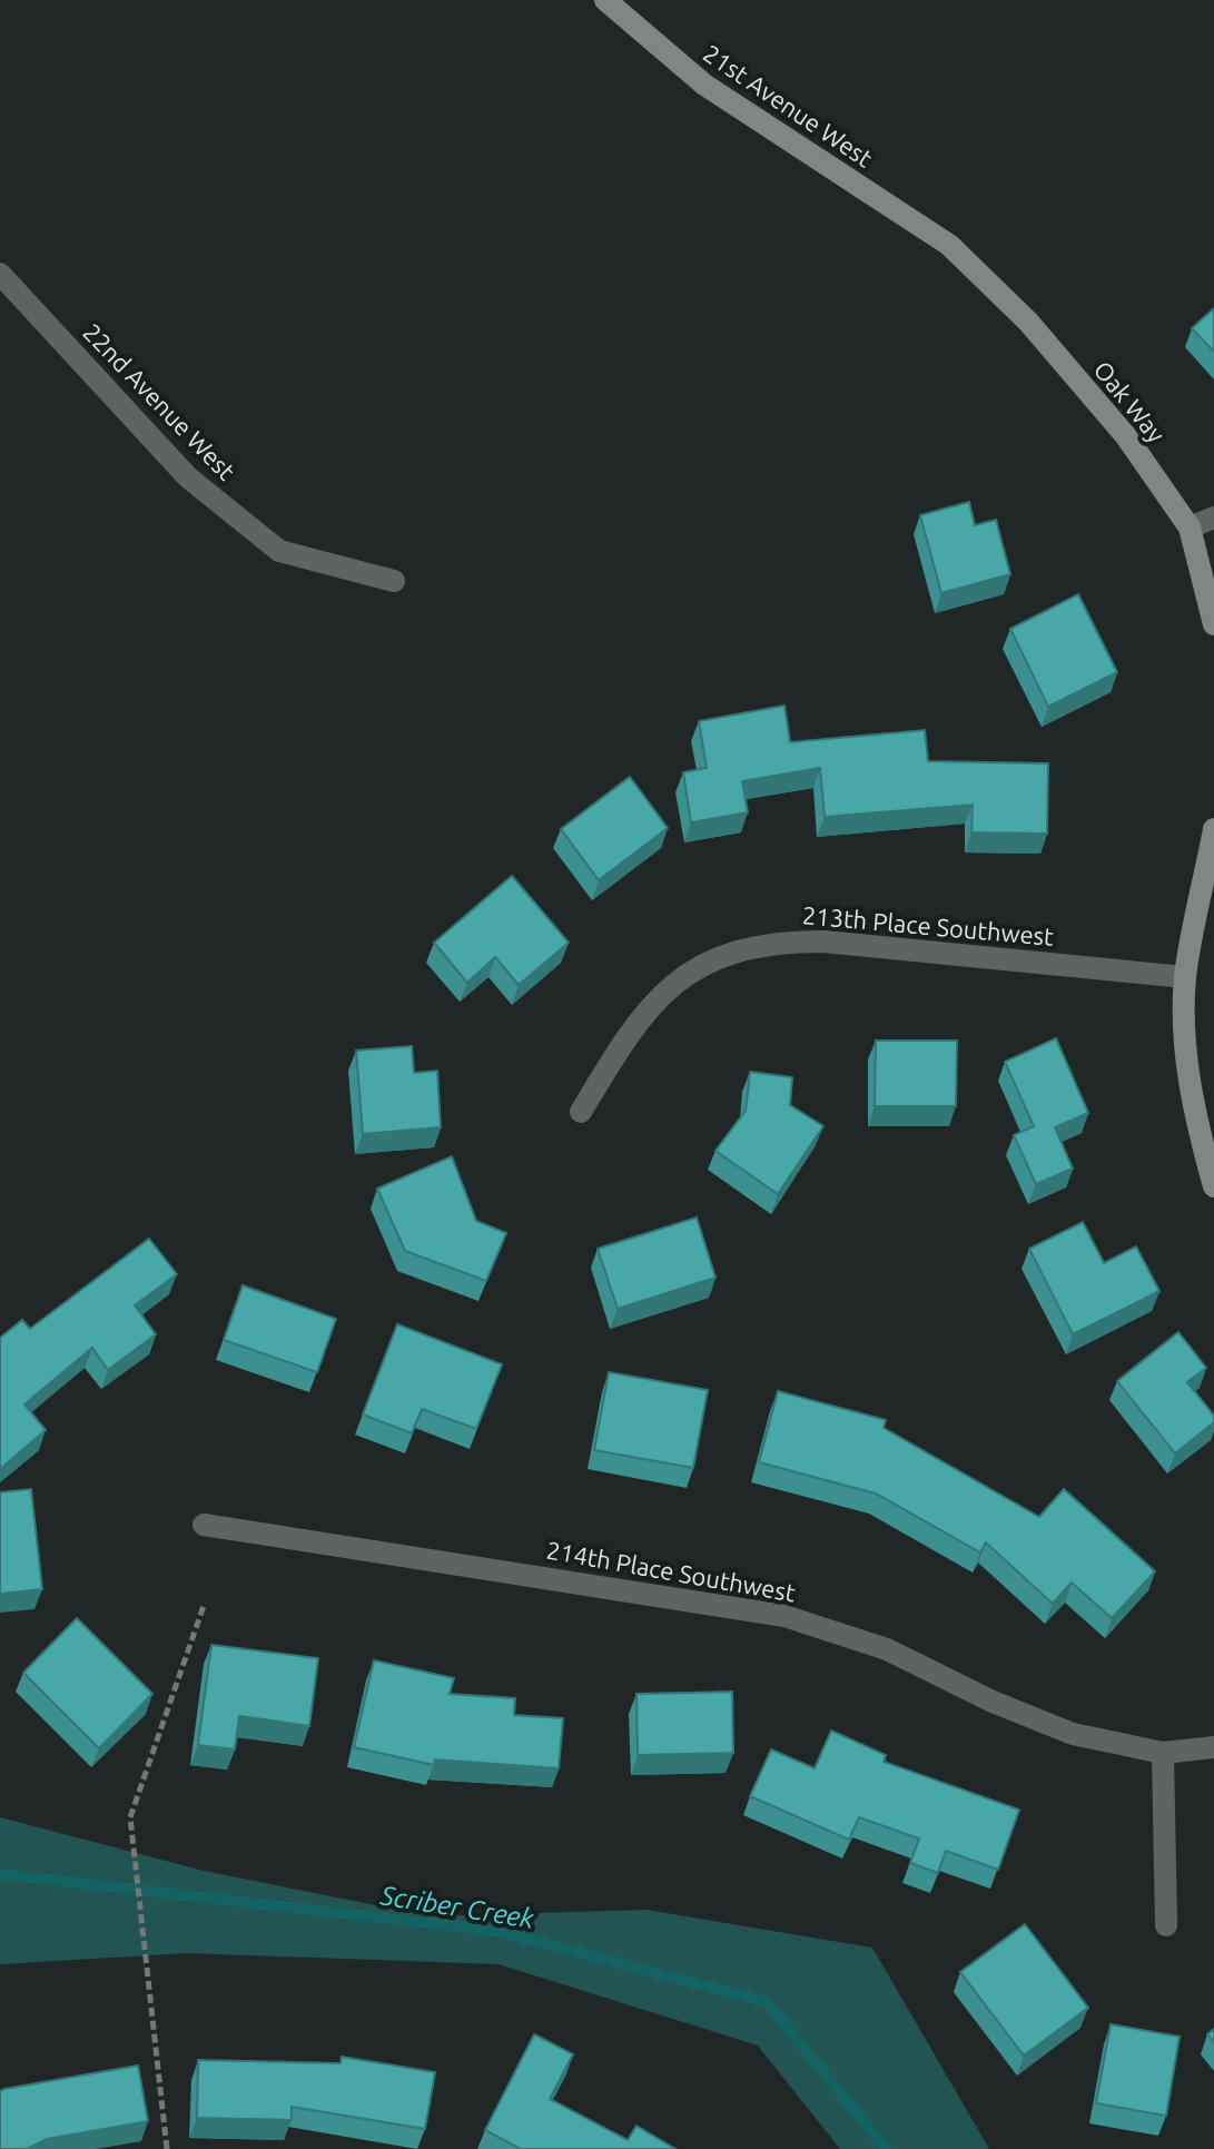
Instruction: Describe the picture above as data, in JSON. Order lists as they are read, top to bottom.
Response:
{
  "streets": {
    "street": [
      "21st Avenue West",
      "22nd Avenue West",
      "Oak Way",
      "213th Place Southwest",
      "214th Place Southwest"
    ]
  },
  "crossings": [
    ["21st Avenue West", "Oak Way"]
  ],
  "water": ["Scriber Creek"]
}
